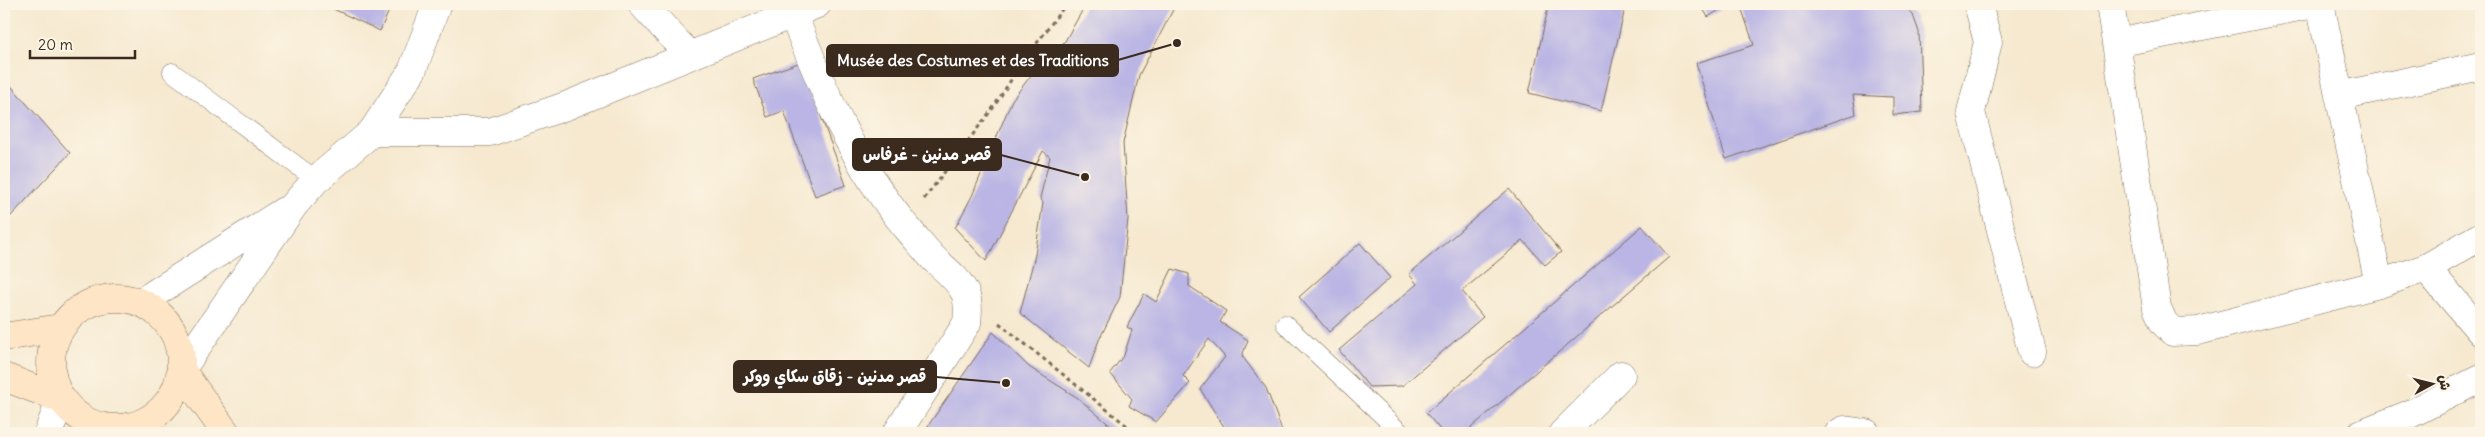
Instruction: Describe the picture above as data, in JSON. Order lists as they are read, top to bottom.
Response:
{
  "places": ["Musée des Costumes et des Traditions", "قصر مدنين - غرفاس", "قصر مدنين - زقاق سكاي ووكر"],
  "scale_bar": "20 m",
  "north": "right"
}
